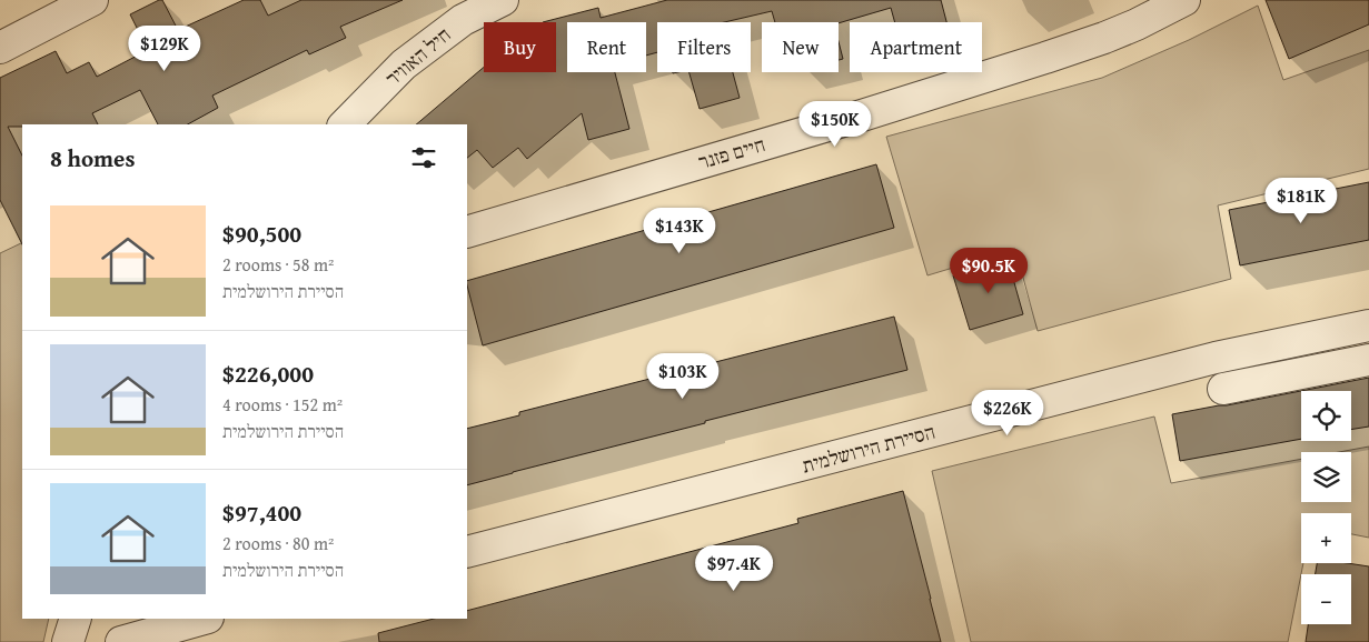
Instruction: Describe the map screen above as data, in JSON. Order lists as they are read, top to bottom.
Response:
{
  "streets": {
    "street": ["חיל האוויר", "חיים פזנר", "הסיירת הירושלמית"]
  },
  "page": {
    "chip": [
      "Buy",
      "Rent",
      "Filters",
      "New",
      "Apartment"
    ],
    "price": [
      "$129K",
      "$150K",
      "$181K",
      "$143K",
      "$90.5K",
      "$103K",
      "$226K",
      "$97.4K"
    ],
    "heading": "8 homes",
    "list": [
      {
        "name": "$90,500",
        "note": "2 rooms · 58 m² · הסיירת הירושלמית"
      },
      {
        "name": "$226,000",
        "note": "4 rooms · 152 m² · הסיירת הירושלמית"
      },
      {
        "name": "$97,400",
        "note": "2 rooms · 80 m² · הסיירת הירושלמית"
      }
    ],
    "map_buttons": ["+", "−"]
  }
}
